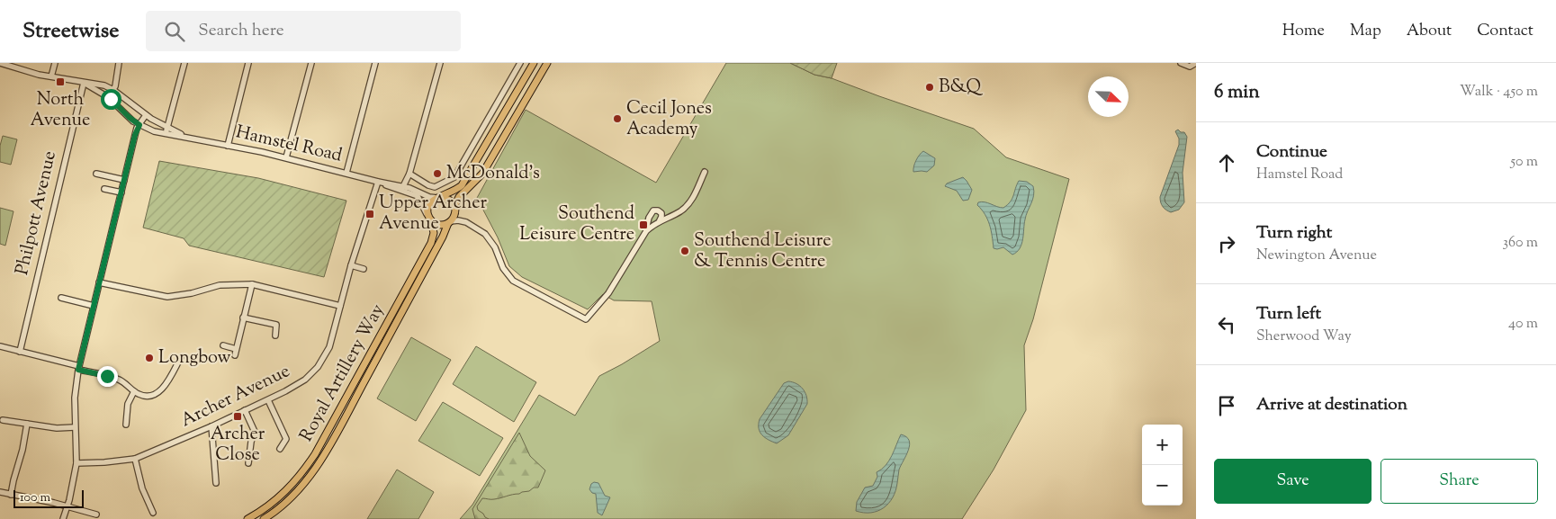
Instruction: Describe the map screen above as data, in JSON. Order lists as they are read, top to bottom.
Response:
{
  "streets": {
    "main road": ["Royal Artillery Way"],
    "street": ["Hamstel Road", "Philpott Avenue", "Archer Avenue"]
  },
  "crossings": [
    ["Hamstel Road", "Philpott Avenue"],
    ["Hamstel Road", "Royal Artillery Way"],
    ["Hamstel Road", "Archer Avenue"]
  ],
  "places": {
    "transit": [
      "North Avenue",
      "Upper Archer Avenue",
      "Southend Leisure Centre",
      "Archer Close"
    ],
    "other": [
      "B&Q",
      "Cecil Jones Academy",
      "McDonald's",
      "Southend Leisure & Tennis Centre",
      "Longbow"
    ]
  },
  "scale_bar": "100 m",
  "north": "bottom right",
  "page": {
    "header": "Streetwise",
    "search": "Search here",
    "nav": [
      "Home",
      "Map",
      "About",
      "Contact"
    ],
    "heading": ["6 min", "Walk · 450 m"],
    "list": [
      ["Continue", "Hamstel Road", "50 m"],
      ["Turn right", "Newington Avenue", "360 m"],
      ["Turn left", "Sherwood Way", "40 m"],
      "Arrive at destination"
    ],
    "map_buttons": ["+", "−"],
    "buttons": ["Save", "Share"],
    "scale": "100 m"
  }
}
